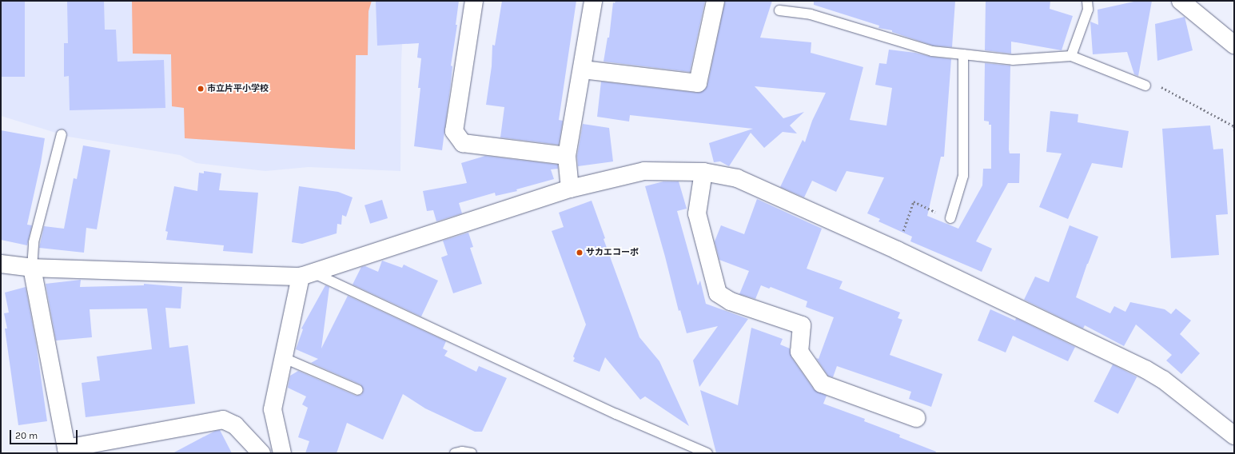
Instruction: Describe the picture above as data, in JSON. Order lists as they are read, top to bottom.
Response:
{
  "places": ["市立片平小学校", "サカエコーポ"],
  "scale_bar": "20 m"
}
